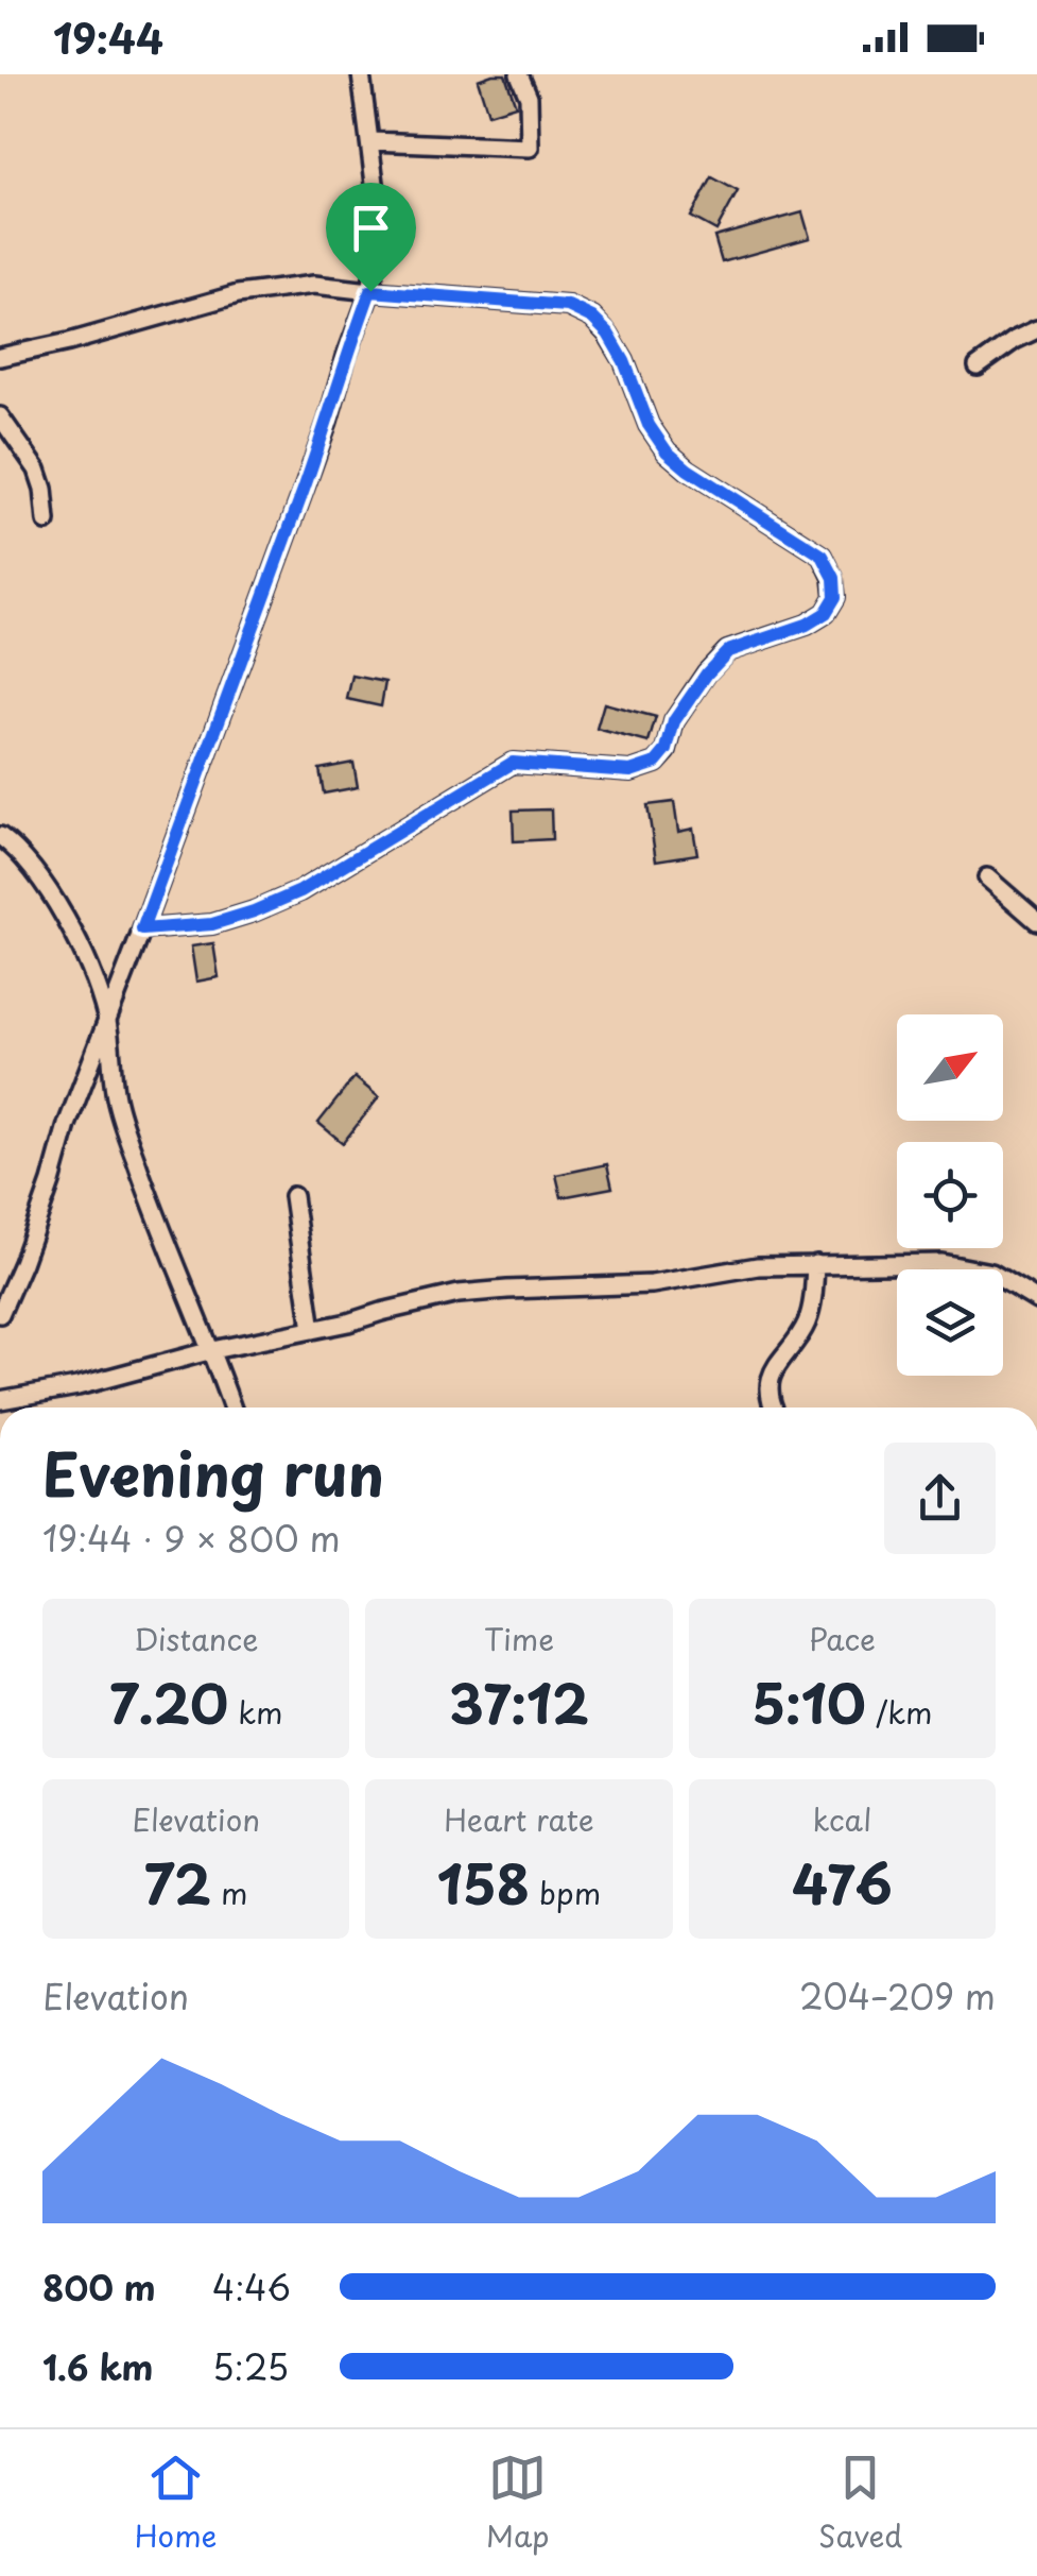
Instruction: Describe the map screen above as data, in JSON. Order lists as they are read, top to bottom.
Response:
{
  "north": "top right",
  "page": {
    "status": "19:44",
    "heading": ["Evening run", "19:44 · 9 × 800 m"],
    "stats": [
      ["Distance", "7.20 km"],
      ["Time", "37:12"],
      ["Pace", "5:10 /km"],
      ["Elevation", "72 m"],
      ["Heart rate", "158 bpm"],
      ["kcal", "476"]
    ],
    "chart": ["Elevation", "204–209 m"],
    "list": [
      {
        "name": "800 m",
        "note": "4:46"
      },
      {
        "name": "1.6 km",
        "note": "5:25"
      }
    ],
    "tabs": ["Home", "Map", "Saved"]
  }
}
